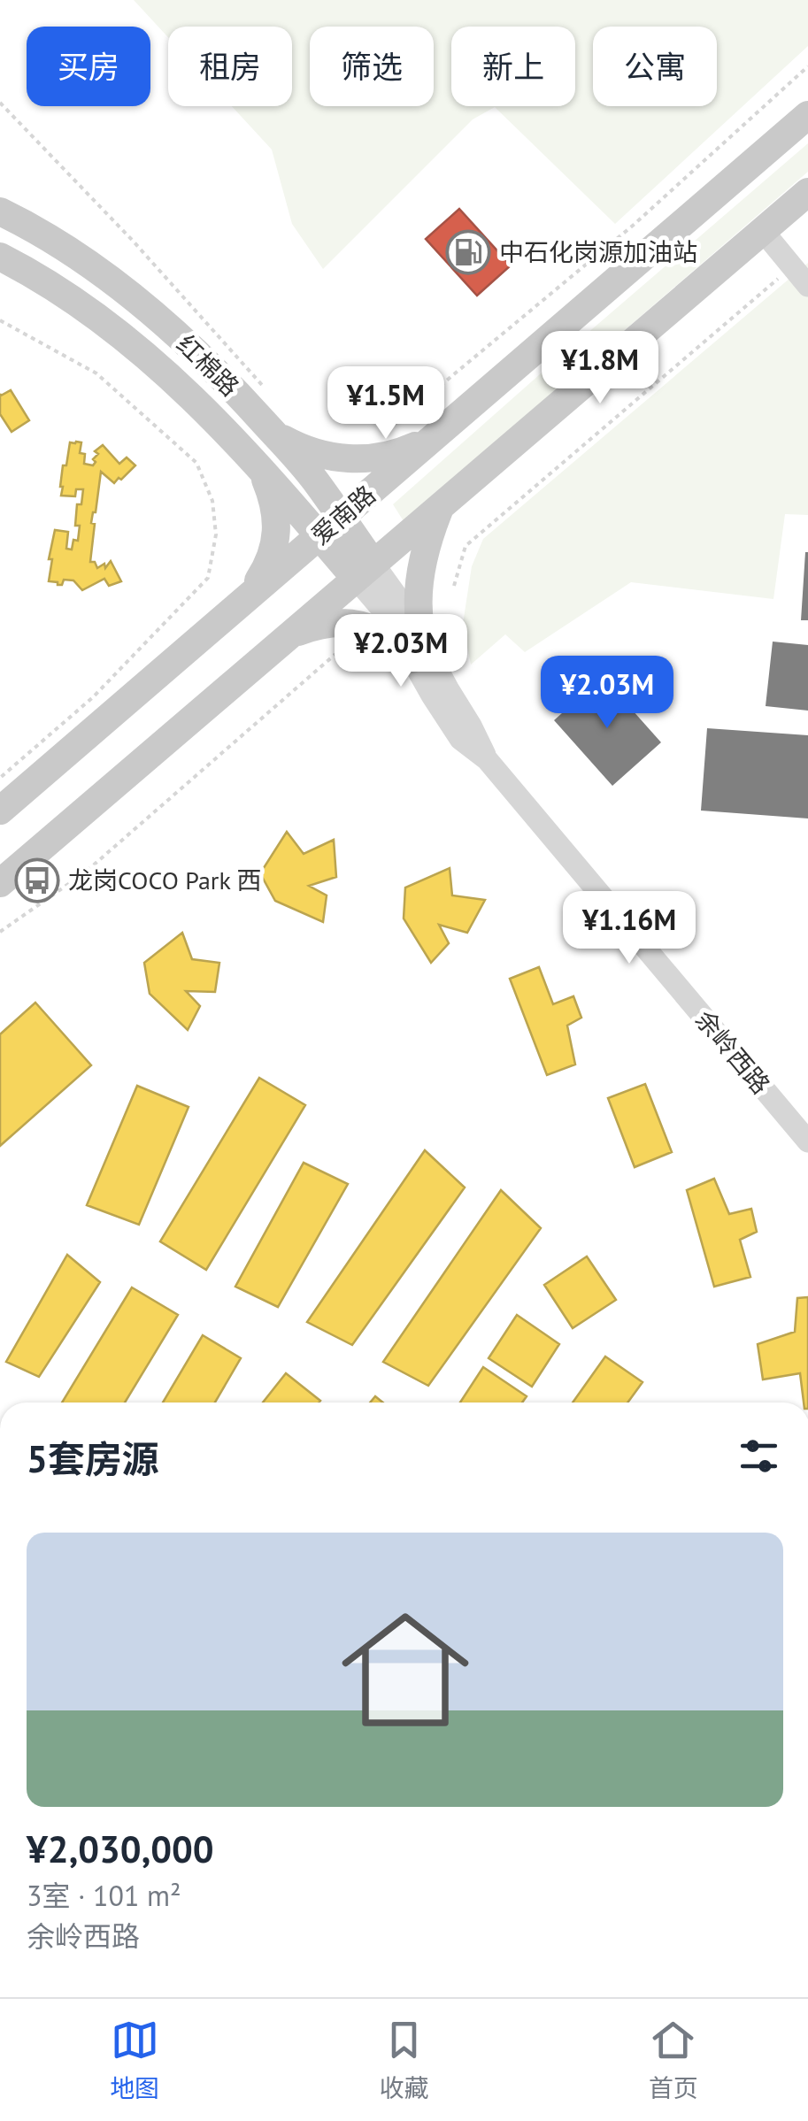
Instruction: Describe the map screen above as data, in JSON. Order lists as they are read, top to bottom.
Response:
{
  "streets": {
    "main road": ["红棉路", "爱南路"],
    "street": ["余岭西路"]
  },
  "crossings": [
    ["红棉路", "爱南路"],
    ["红棉路", "余岭西路"]
  ],
  "places": {
    "fuel station": ["中石化岗源加油站"],
    "bus stop": ["龙岗COCO Park 西"]
  },
  "page": {
    "chip": [
      "买房",
      "租房",
      "筛选",
      "新上",
      "公寓"
    ],
    "price": [
      "¥1.8M",
      "¥1.5M",
      "¥2.03M",
      "¥2.03M",
      "¥1.16M"
    ],
    "heading": "5套房源",
    "list": [
      {
        "name": "¥2,030,000",
        "note": "3室 · 101 m² · 余岭西路"
      }
    ],
    "tabs": ["地图", "收藏", "首页"]
  }
}
